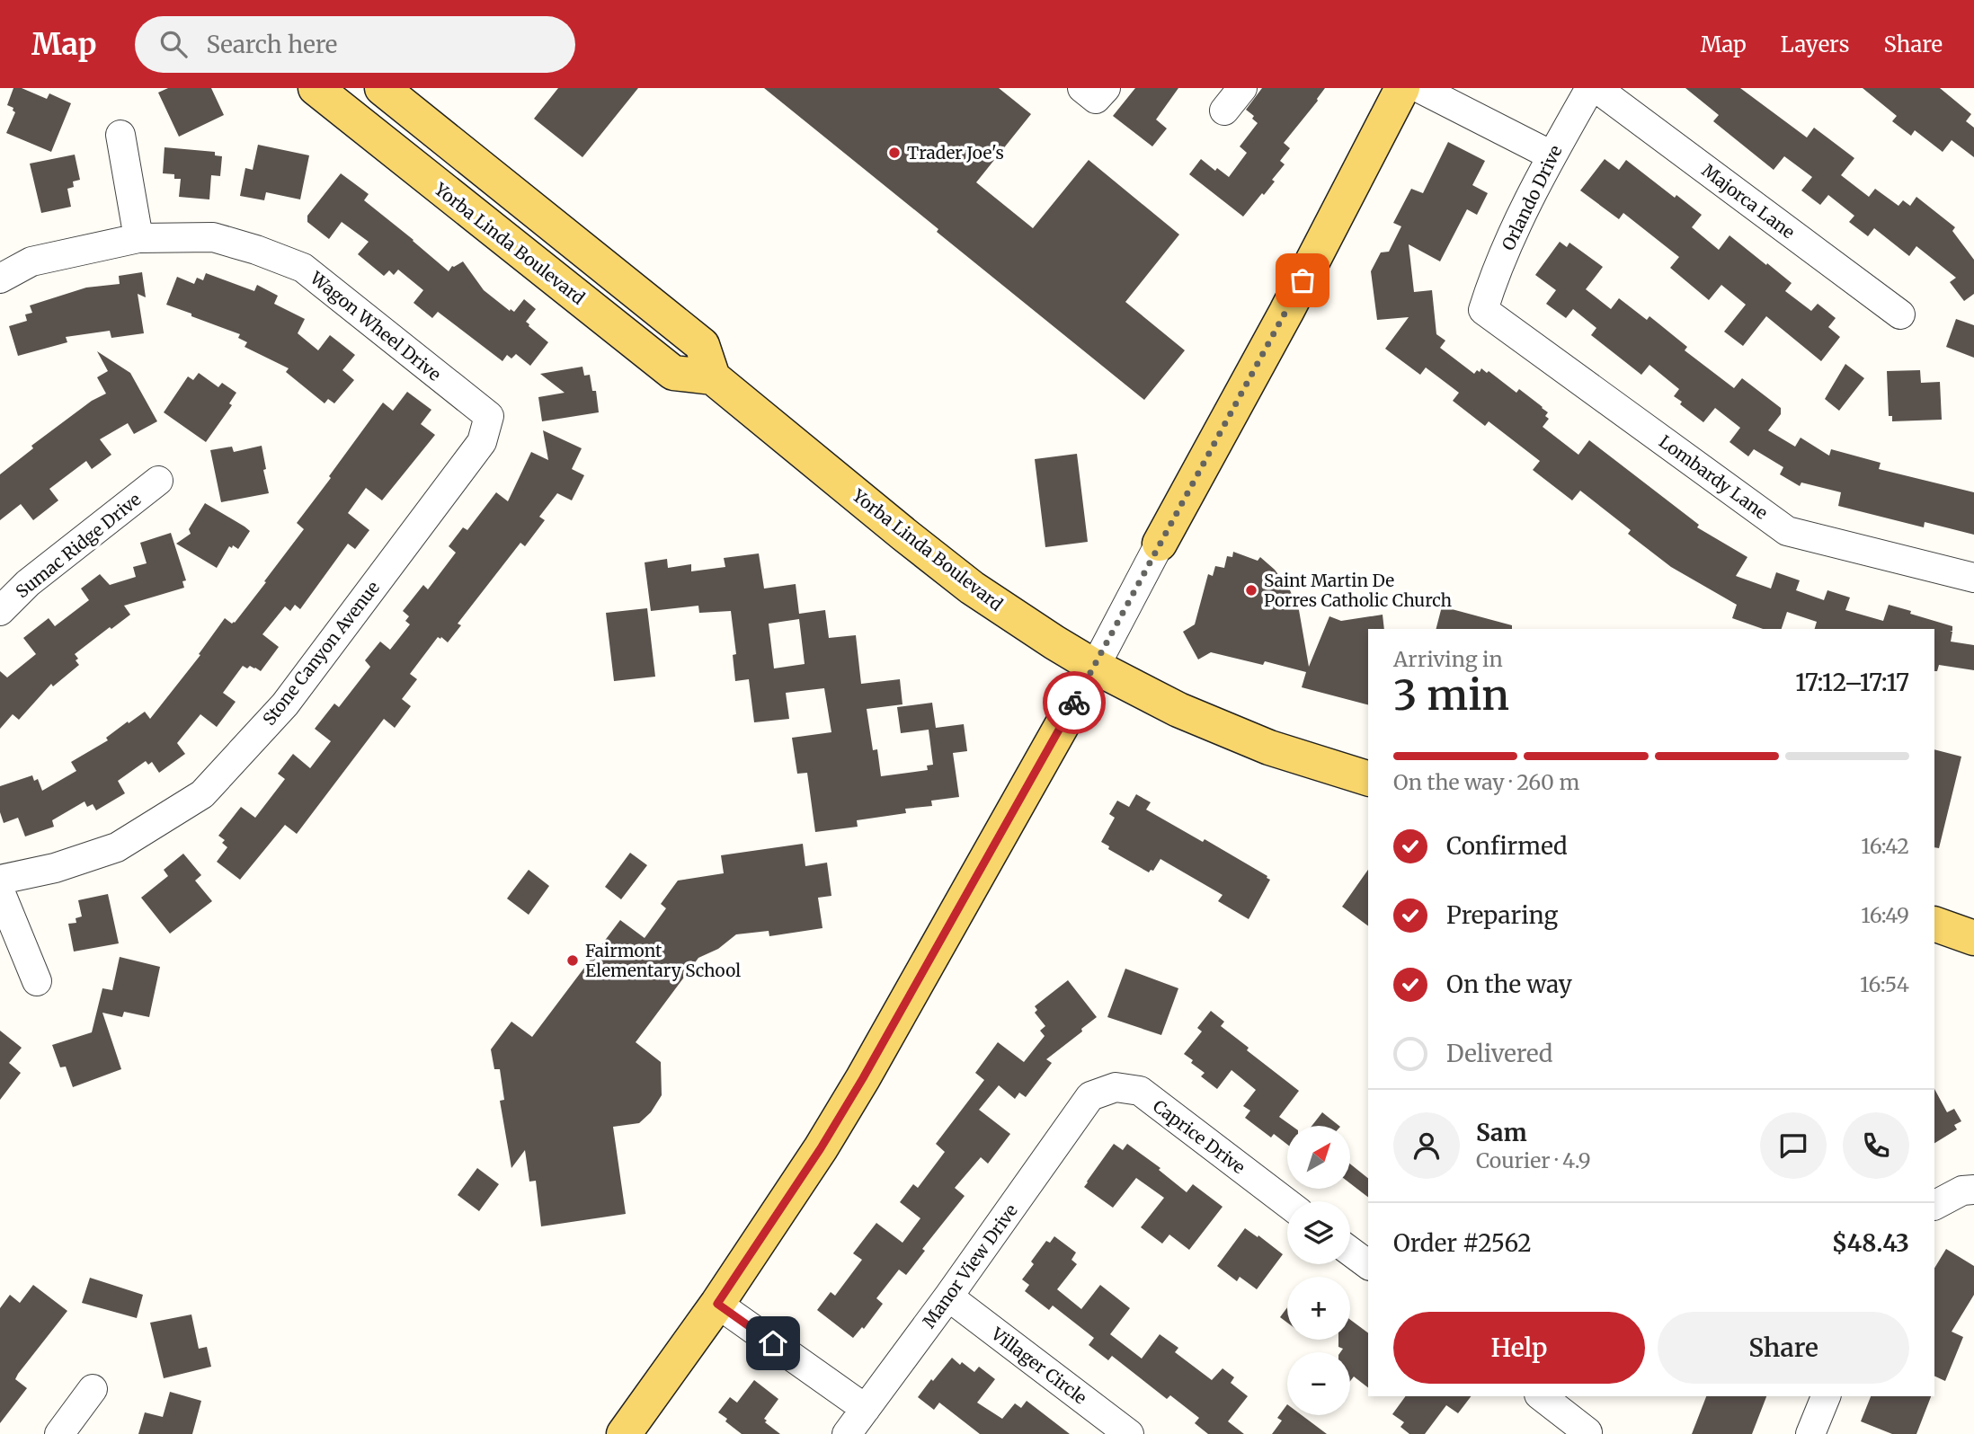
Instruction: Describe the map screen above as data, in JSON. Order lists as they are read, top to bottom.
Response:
{
  "streets": {
    "main road": ["Yorba Linda Boulevard"],
    "street": [
      "Orlando Drive",
      "Majorca Lane",
      "Wagon Wheel Drive",
      "Lombardy Lane",
      "Sumac Ridge Drive",
      "Stone Canyon Avenue",
      "Caprice Drive",
      "Manor View Drive",
      "Villager Circle"
    ]
  },
  "crossings": [
    ["Orlando Drive", "Lombardy Lane"],
    ["Wagon Wheel Drive", "Stone Canyon Avenue"],
    ["Caprice Drive", "Manor View Drive"],
    ["Manor View Drive", "Villager Circle"]
  ],
  "places": ["Trader Joe's", "Saint Martin De Porres Catholic Church", "Fairmont Elementary School"],
  "north": "top right",
  "page": {
    "header": "Map",
    "search": "Search here",
    "nav": ["Map", "Layers", "Share"],
    "heading": ["3 min", "Arriving in", "17:12–17:17"],
    "panel": [
      "Sam",
      "Courier · 4.9",
      "Order #2562",
      "$48.43"
    ],
    "bar": "On the way · 260 m",
    "list": [
      ["Confirmed", "16:42"],
      ["Preparing", "16:49"],
      ["On the way", "16:54"],
      "Delivered"
    ],
    "map_buttons": ["+", "−"],
    "buttons": ["Help", "Share"]
  }
}
